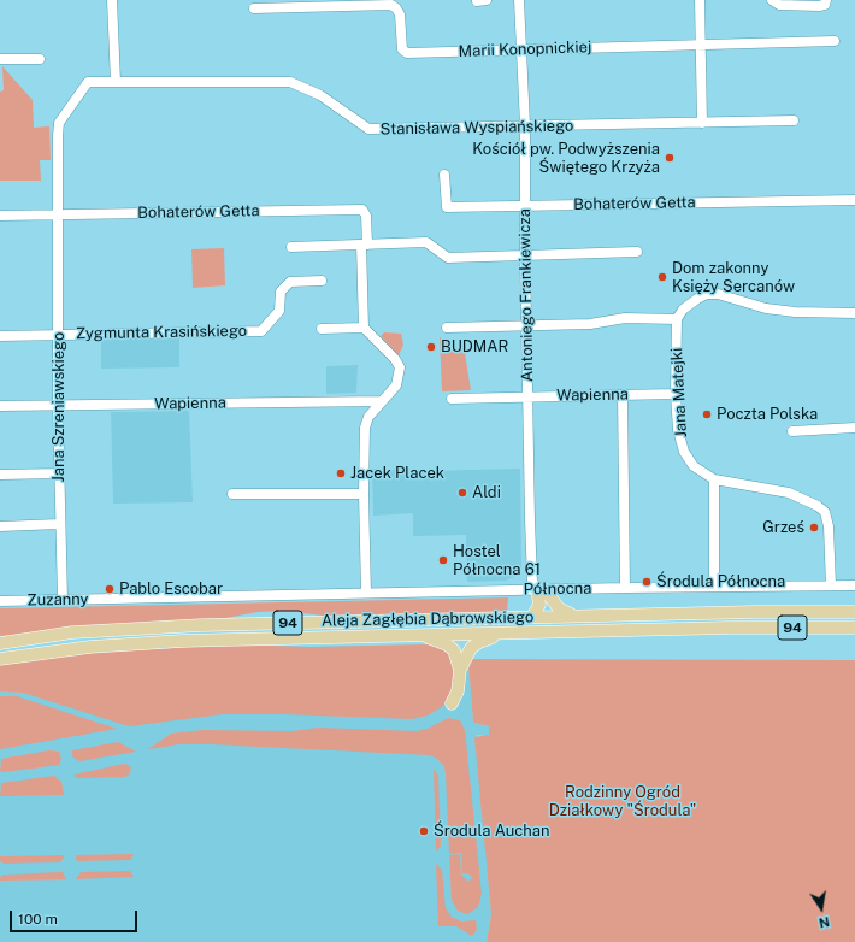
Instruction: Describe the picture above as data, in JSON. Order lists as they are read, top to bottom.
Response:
{
  "streets": {
    "main road": ["Aleja Zagłębia Dąbrowskiego", "94"],
    "street": [
      "Marii Konopnickiej",
      "Stanisława Wyspiańskiego",
      "Bohaterów Getta",
      "Antoniego Frankiewicza",
      "Zygmunta Krasińskiego",
      "Jana Matejki",
      "Wapienna",
      "Jana Szreniawskiego",
      "Północna",
      "Zuzanny"
    ]
  },
  "crossings": [
    ["Marii Konopnickiej", "Antoniego Frankiewicza"],
    ["Stanisława Wyspiańskiego", "Bohaterów Getta"],
    ["Stanisława Wyspiańskiego", "Antoniego Frankiewicza"],
    ["Stanisława Wyspiańskiego", "Jana Szreniawskiego"],
    ["Bohaterów Getta", "Antoniego Frankiewicza"],
    ["Bohaterów Getta", "Jana Szreniawskiego"],
    ["Antoniego Frankiewicza", "Wapienna"],
    ["Antoniego Frankiewicza", "Północna"],
    ["Zygmunta Krasińskiego", "Jana Szreniawskiego"],
    ["Jana Matejki", "Wapienna"],
    ["Jana Matejki", "Północna"],
    ["Wapienna", "Jana Szreniawskiego"],
    ["Jana Szreniawskiego", "Zuzanny"],
    ["Północna", "Zuzanny"]
  ],
  "parks": ["Rodzinny Ogród Działkowy \"Środula\""],
  "places": [
    "Kościół pw. Podwyższenia Świętego Krzyża",
    "Dom zakonny Księży Sercanów",
    "BUDMAR",
    "Poczta Polska",
    "Jacek Placek",
    "Aldi",
    "Grześ",
    "Hostel Północna 61",
    "Środula Północna",
    "Pablo Escobar",
    "Środula Auchan"
  ],
  "scale_bar": "100 m",
  "north": "bottom"
}
